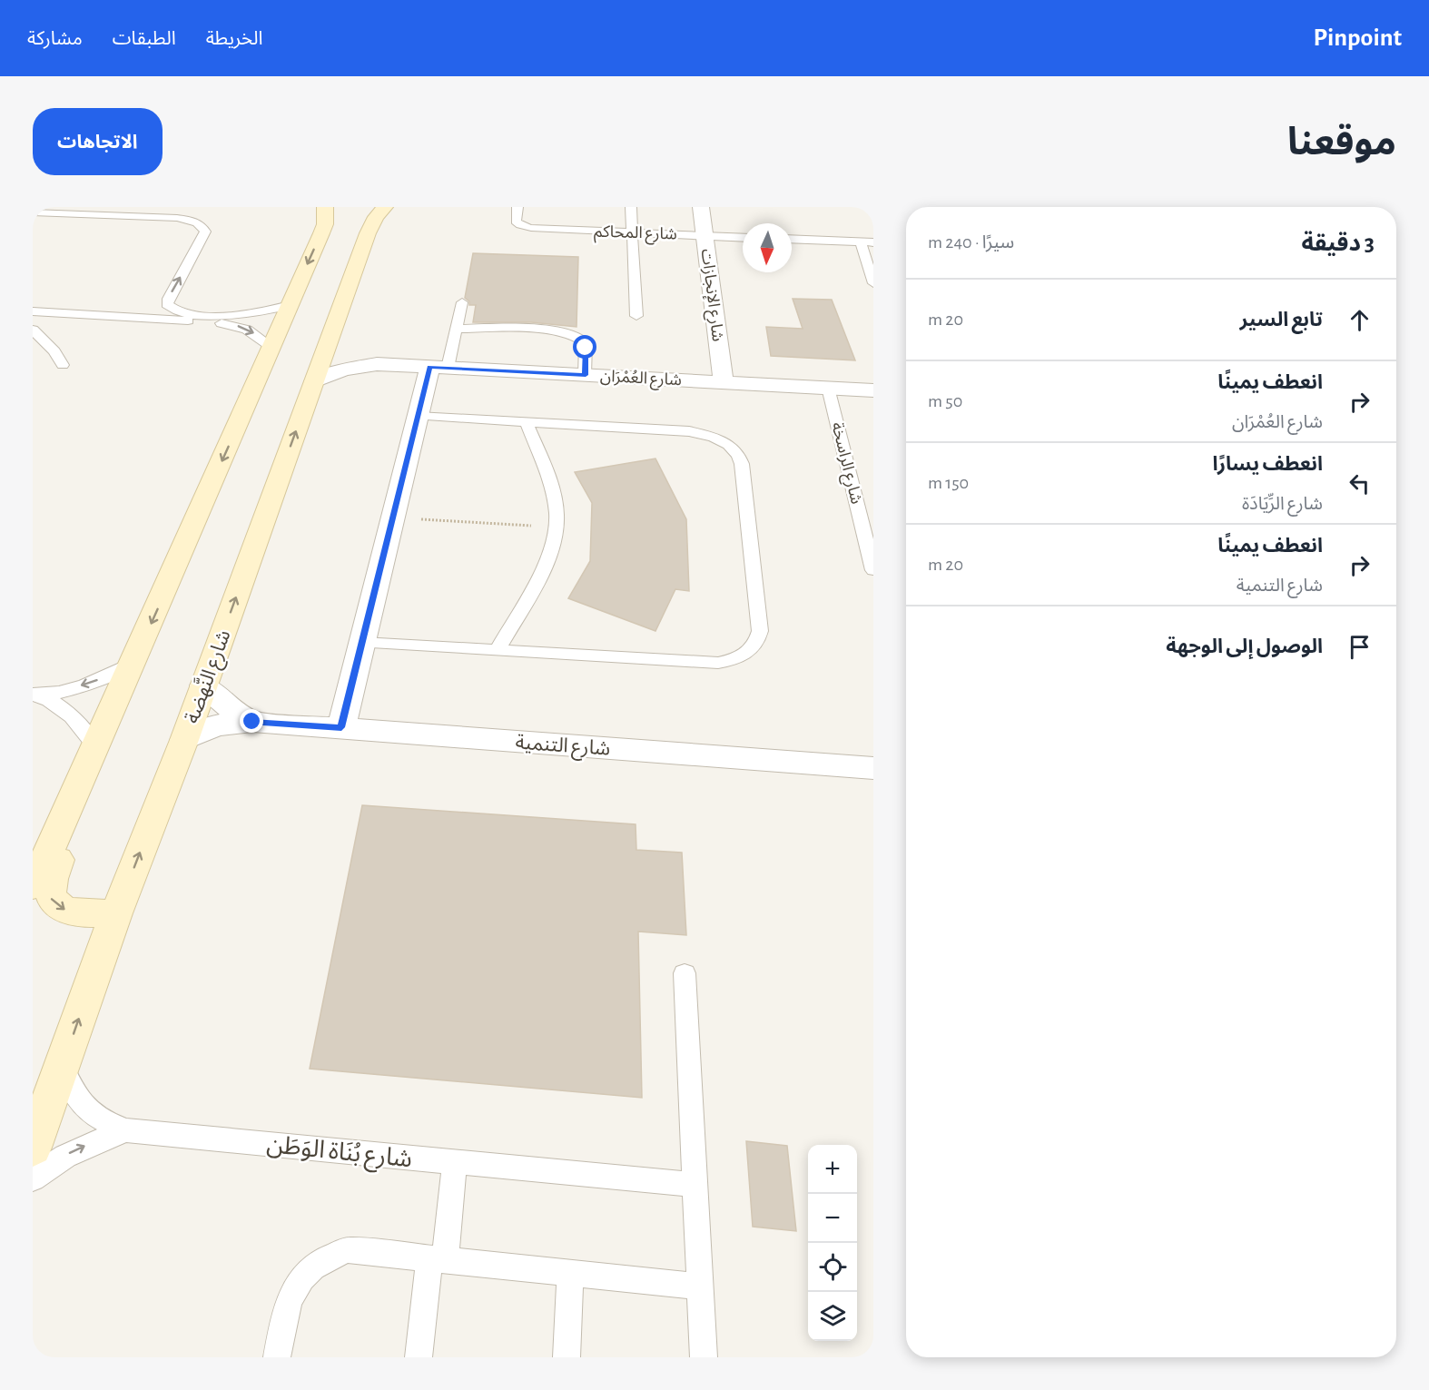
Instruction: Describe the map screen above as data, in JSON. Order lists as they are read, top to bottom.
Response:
{
  "streets": {
    "street": [
      "شارع الإنجازات",
      "شارع العُمْرَان",
      "شارع النَّهضة",
      "شارع التنمية"
    ],
    "lane": ["شارع المحاكم", "شارع الراسخة", "شارع بُنَاة الوَطَن"]
  },
  "crossings": [
    ["شارع المحاكم", "شارع الإنجازات"],
    ["شارع الإنجازات", "شارع العُمْرَان"],
    ["شارع العُمْرَان", "شارع الراسخة"],
    ["شارع العُمْرَان", "شارع النَّهضة"],
    ["شارع النَّهضة", "شارع التنمية"],
    ["شارع النَّهضة", "شارع بُنَاة الوَطَن"]
  ],
  "north": "bottom",
  "page": {
    "header": "Pinpoint",
    "nav": ["الخريطة", "الطبقات", "مشاركة"],
    "title": "موقعنا",
    "buttons": "الاتجاهات",
    "heading": ["3 دقيقة", "سيرًا · 240 m"],
    "list": [
      ["تابع السير", "20 m"],
      ["انعطف يمينًا", "شارع العُمْرَان", "50 m"],
      ["انعطف يسارًا", "شارع الرِّيَادَة", "150 m"],
      ["انعطف يمينًا", "شارع التنمية", "20 m"],
      "الوصول إلى الوجهة"
    ],
    "map_buttons": ["+", "−"]
  }
}
